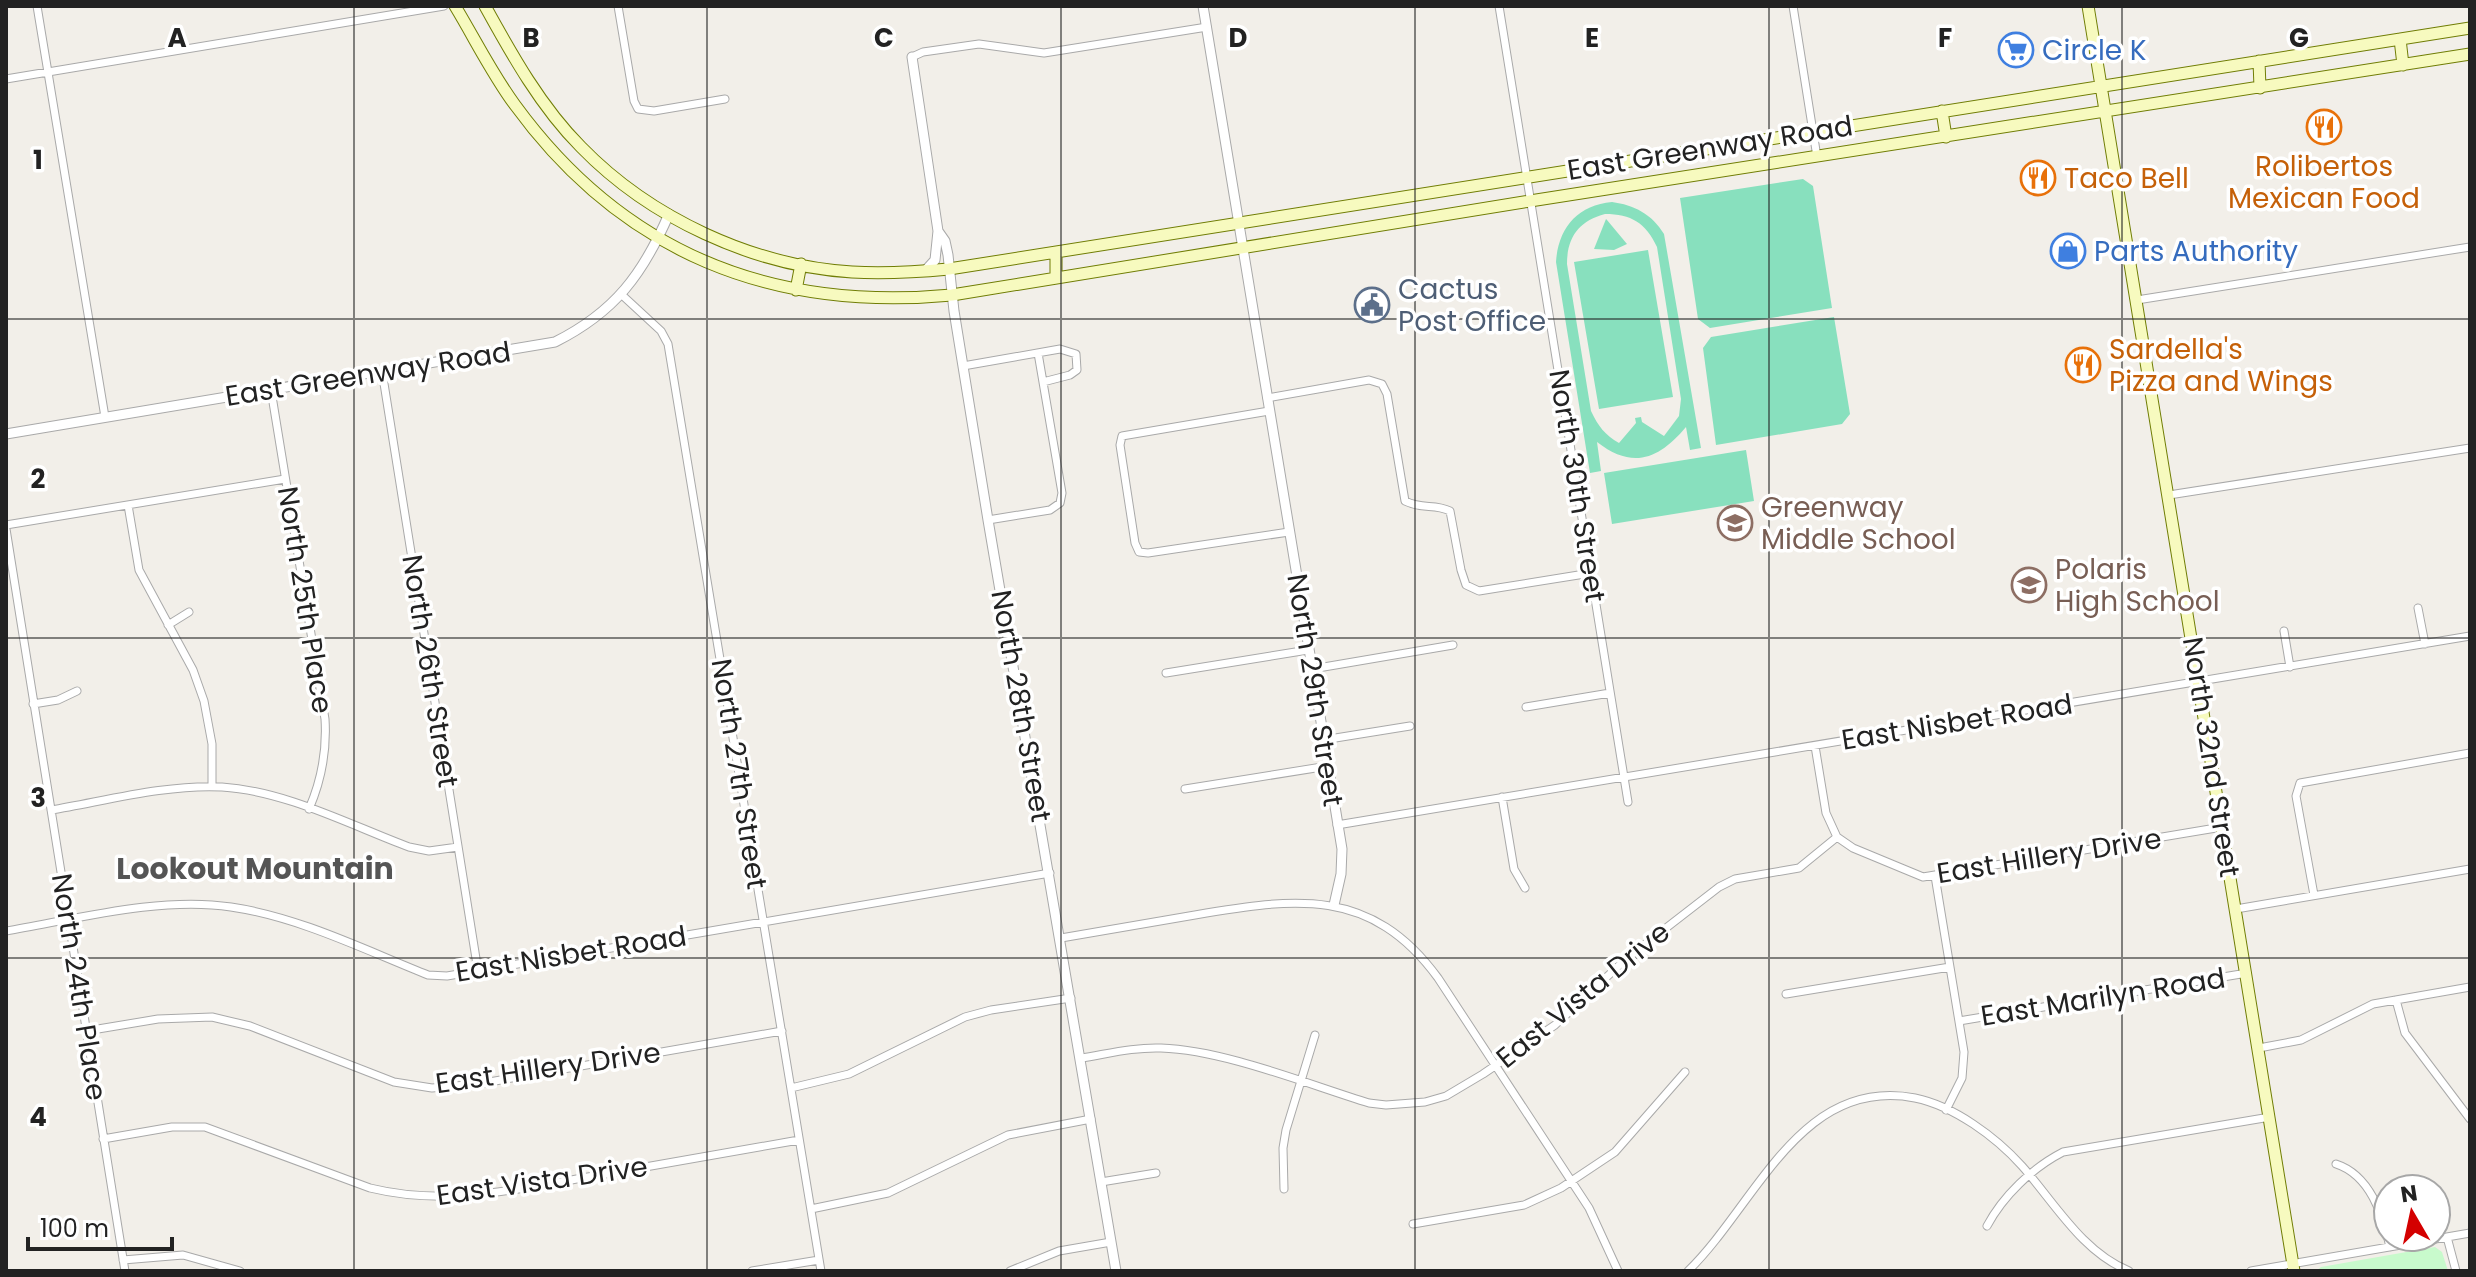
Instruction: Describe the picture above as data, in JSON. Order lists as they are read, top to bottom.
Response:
{
  "streets": {
    "main road": ["East Greenway Road", "North 32nd Street"],
    "street": [
      "North 30th Street",
      "North 25th Place",
      "North 26th Street",
      "North 29th Street",
      "North 28th Street",
      "East Nisbet Road",
      "North 27th Street",
      "East Hillery Drive",
      "North 24th Place",
      "East Vista Drive",
      "East Marilyn Road"
    ]
  },
  "crossings": [
    ["East Greenway Road", "North 30th Street"],
    ["East Greenway Road", "North 25th Place"],
    ["East Greenway Road", "North 26th Street"],
    ["East Greenway Road", "North 29th Street"],
    ["East Greenway Road", "North 28th Street"],
    ["East Greenway Road", "North 32nd Street"],
    ["East Greenway Road", "North 27th Street"],
    ["North 30th Street", "East Nisbet Road"],
    ["North 26th Street", "East Nisbet Road"],
    ["North 29th Street", "East Nisbet Road"],
    ["North 28th Street", "East Nisbet Road"],
    ["North 28th Street", "East Vista Drive"],
    ["East Nisbet Road", "North 32nd Street"],
    ["East Nisbet Road", "North 27th Street"],
    ["East Nisbet Road", "North 24th Place"],
    ["North 32nd Street", "East Hillery Drive"],
    ["North 32nd Street", "East Marilyn Road"],
    ["North 27th Street", "East Hillery Drive"],
    ["North 27th Street", "East Vista Drive"],
    ["East Hillery Drive", "North 24th Place"],
    ["East Hillery Drive", "East Vista Drive"],
    ["North 24th Place", "East Vista Drive"]
  ],
  "districts": ["Lookout Mountain"],
  "places": {
    "supermarket": ["Circle K"],
    "restaurant": ["Rolibertos Mexican Food", "Taco Bell", "Sardella's Pizza and Wings"],
    "shop": ["Parts Authority"],
    "public building": ["Cactus Post Office"],
    "school or university": ["Greenway Middle School", "Polaris High School"]
  },
  "scale_bar": "100 m",
  "north": "top",
  "grid": {
    "columns": [
      "A",
      "B",
      "C",
      "D",
      "E",
      "F",
      "G"
    ],
    "rows": [
      "1",
      "2",
      "3",
      "4"
    ]
  }
}
